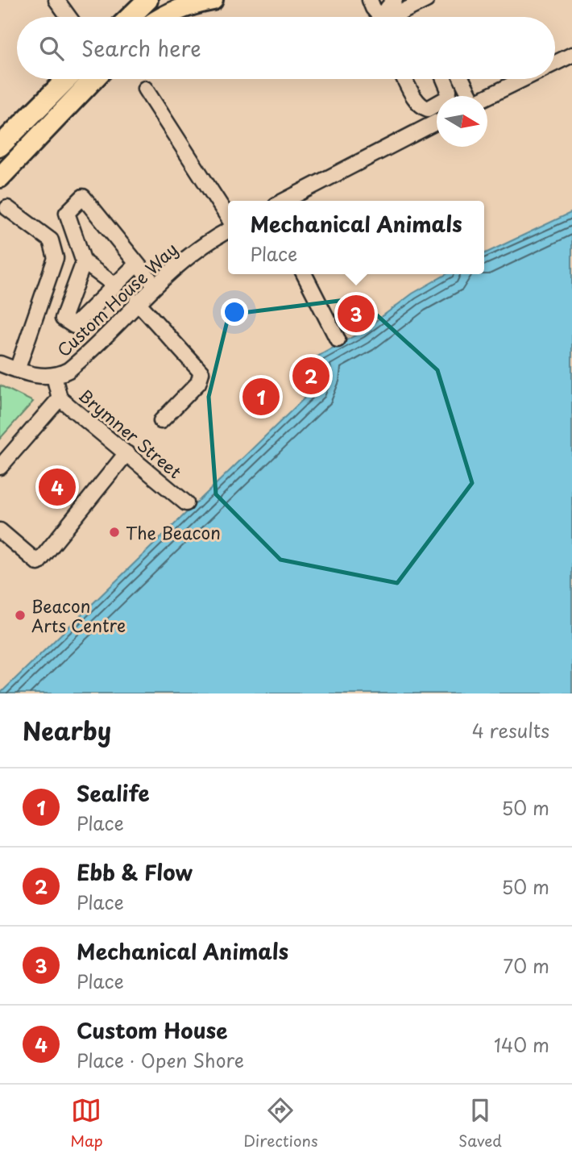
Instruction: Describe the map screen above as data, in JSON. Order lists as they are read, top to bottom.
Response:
{
  "streets": {
    "street": ["Custom House Way", "Brymner Street"]
  },
  "crossings": [
    ["Custom House Way", "Brymner Street"]
  ],
  "places": ["The Beacon", "Beacon Arts Centre"],
  "north": "right",
  "page": {
    "search": "Search here",
    "popup": ["Mechanical Animals", "Place"],
    "pins": [
      "3",
      "2",
      "1",
      "4"
    ],
    "heading": ["Nearby", "4 results"],
    "list": [
      {
        "mark": "1",
        "name": "Sealife",
        "note": "Place",
        "value": "50 m"
      },
      {
        "mark": "2",
        "name": "Ebb & Flow",
        "note": "Place",
        "value": "50 m"
      },
      {
        "mark": "3",
        "name": "Mechanical Animals",
        "note": "Place",
        "value": "70 m"
      },
      {
        "mark": "4",
        "name": "Custom House",
        "note": "Place · Open Shore",
        "value": "140 m"
      }
    ],
    "nav": ["Map", "Directions", "Saved"]
  }
}
